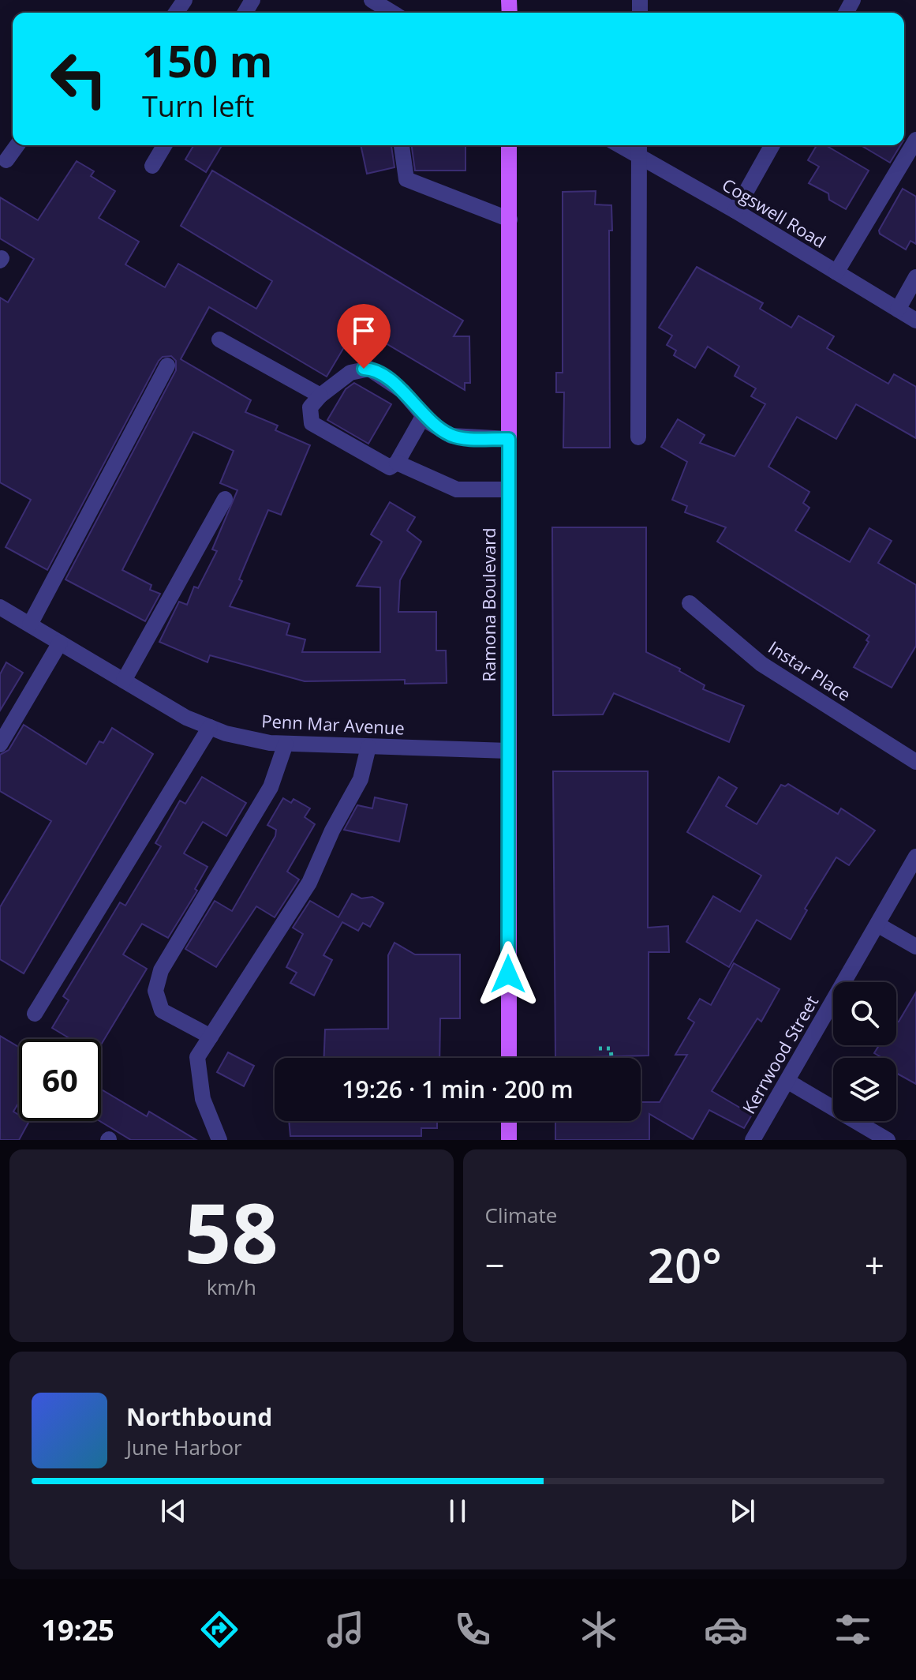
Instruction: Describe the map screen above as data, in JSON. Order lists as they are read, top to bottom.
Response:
{
  "streets": {
    "main road": ["Ramona Boulevard"],
    "street": [
      "Cogswell Road",
      "Instar Place",
      "Penn Mar Avenue",
      "Kerrwood Street"
    ]
  },
  "crossings": [
    ["Ramona Boulevard", "Penn Mar Avenue"]
  ],
  "page": {
    "turn": ["150 m", "Turn left"],
    "limit": "60",
    "trip": "19:26 · 1 min · 200 m",
    "tile": [
      ["58", "km/h"],
      "Climate"
    ],
    "heat": ["−", "20°", "+"],
    "song": ["Northbound", "June Harbor"],
    "tabs": "19:25"
  }
}
